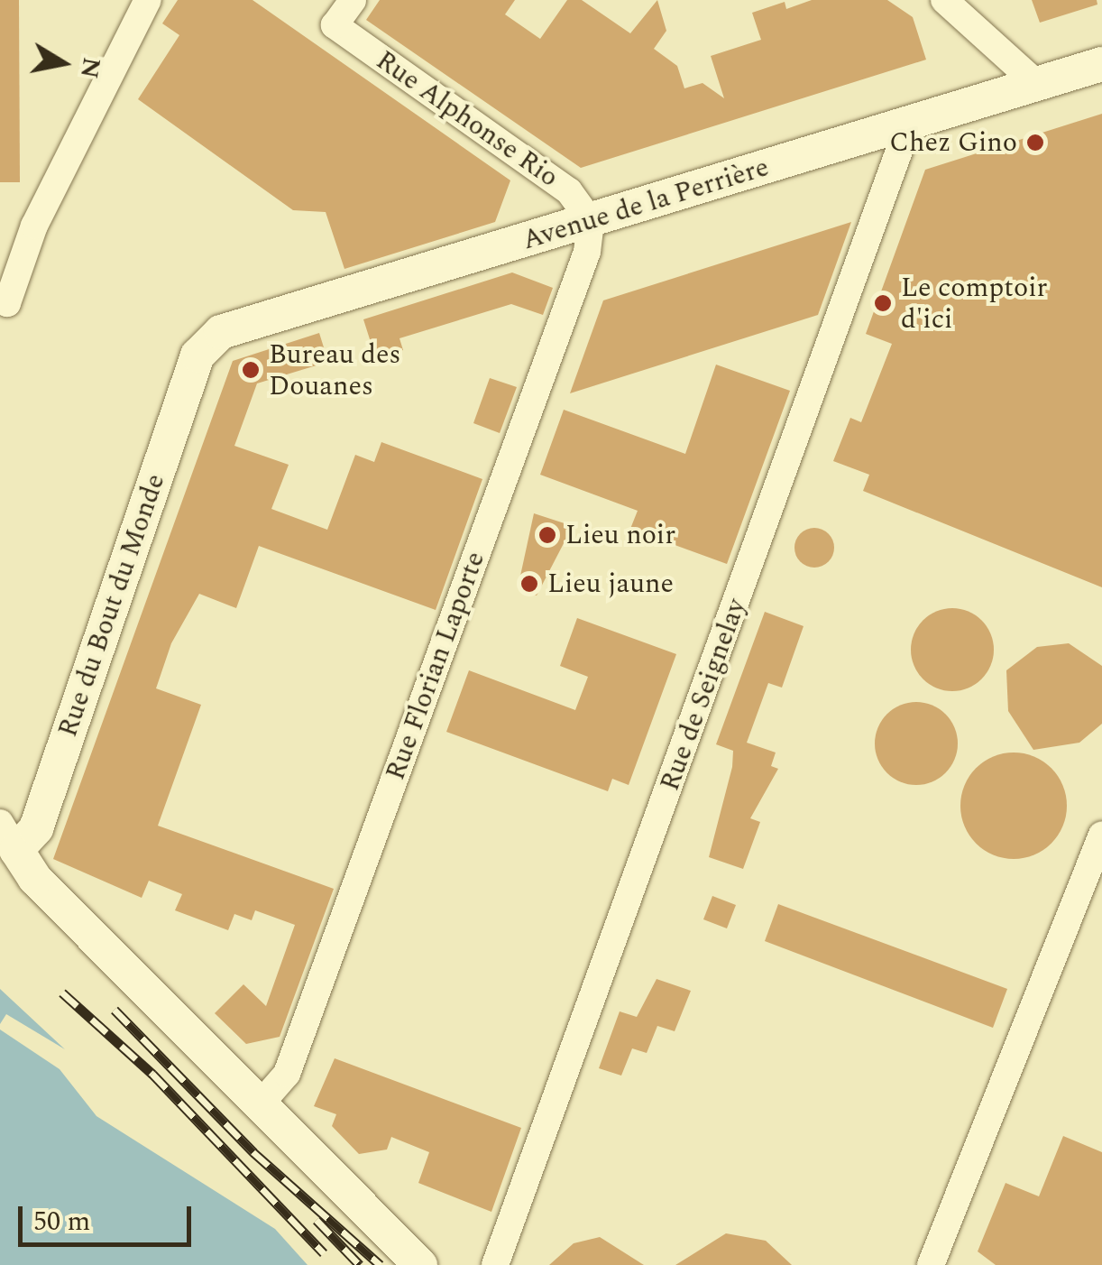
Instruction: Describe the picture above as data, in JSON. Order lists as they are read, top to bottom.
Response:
{
  "streets": {
    "street": [
      "Rue Alphonse Rio",
      "Avenue de la Perrière",
      "Rue du Bout du Monde",
      "Rue Florian Laporte",
      "Rue de Seignelay"
    ]
  },
  "crossings": [
    ["Rue Alphonse Rio", "Avenue de la Perrière"],
    ["Rue Alphonse Rio", "Rue Florian Laporte"],
    ["Avenue de la Perrière", "Rue du Bout du Monde"],
    ["Avenue de la Perrière", "Rue Florian Laporte"],
    ["Avenue de la Perrière", "Rue de Seignelay"]
  ],
  "places": [
    "Chez Gino",
    "Le comptoir d'ici",
    "Bureau des Douanes",
    "Lieu noir",
    "Lieu jaune"
  ],
  "scale_bar": "50 m",
  "north": "right"
}
